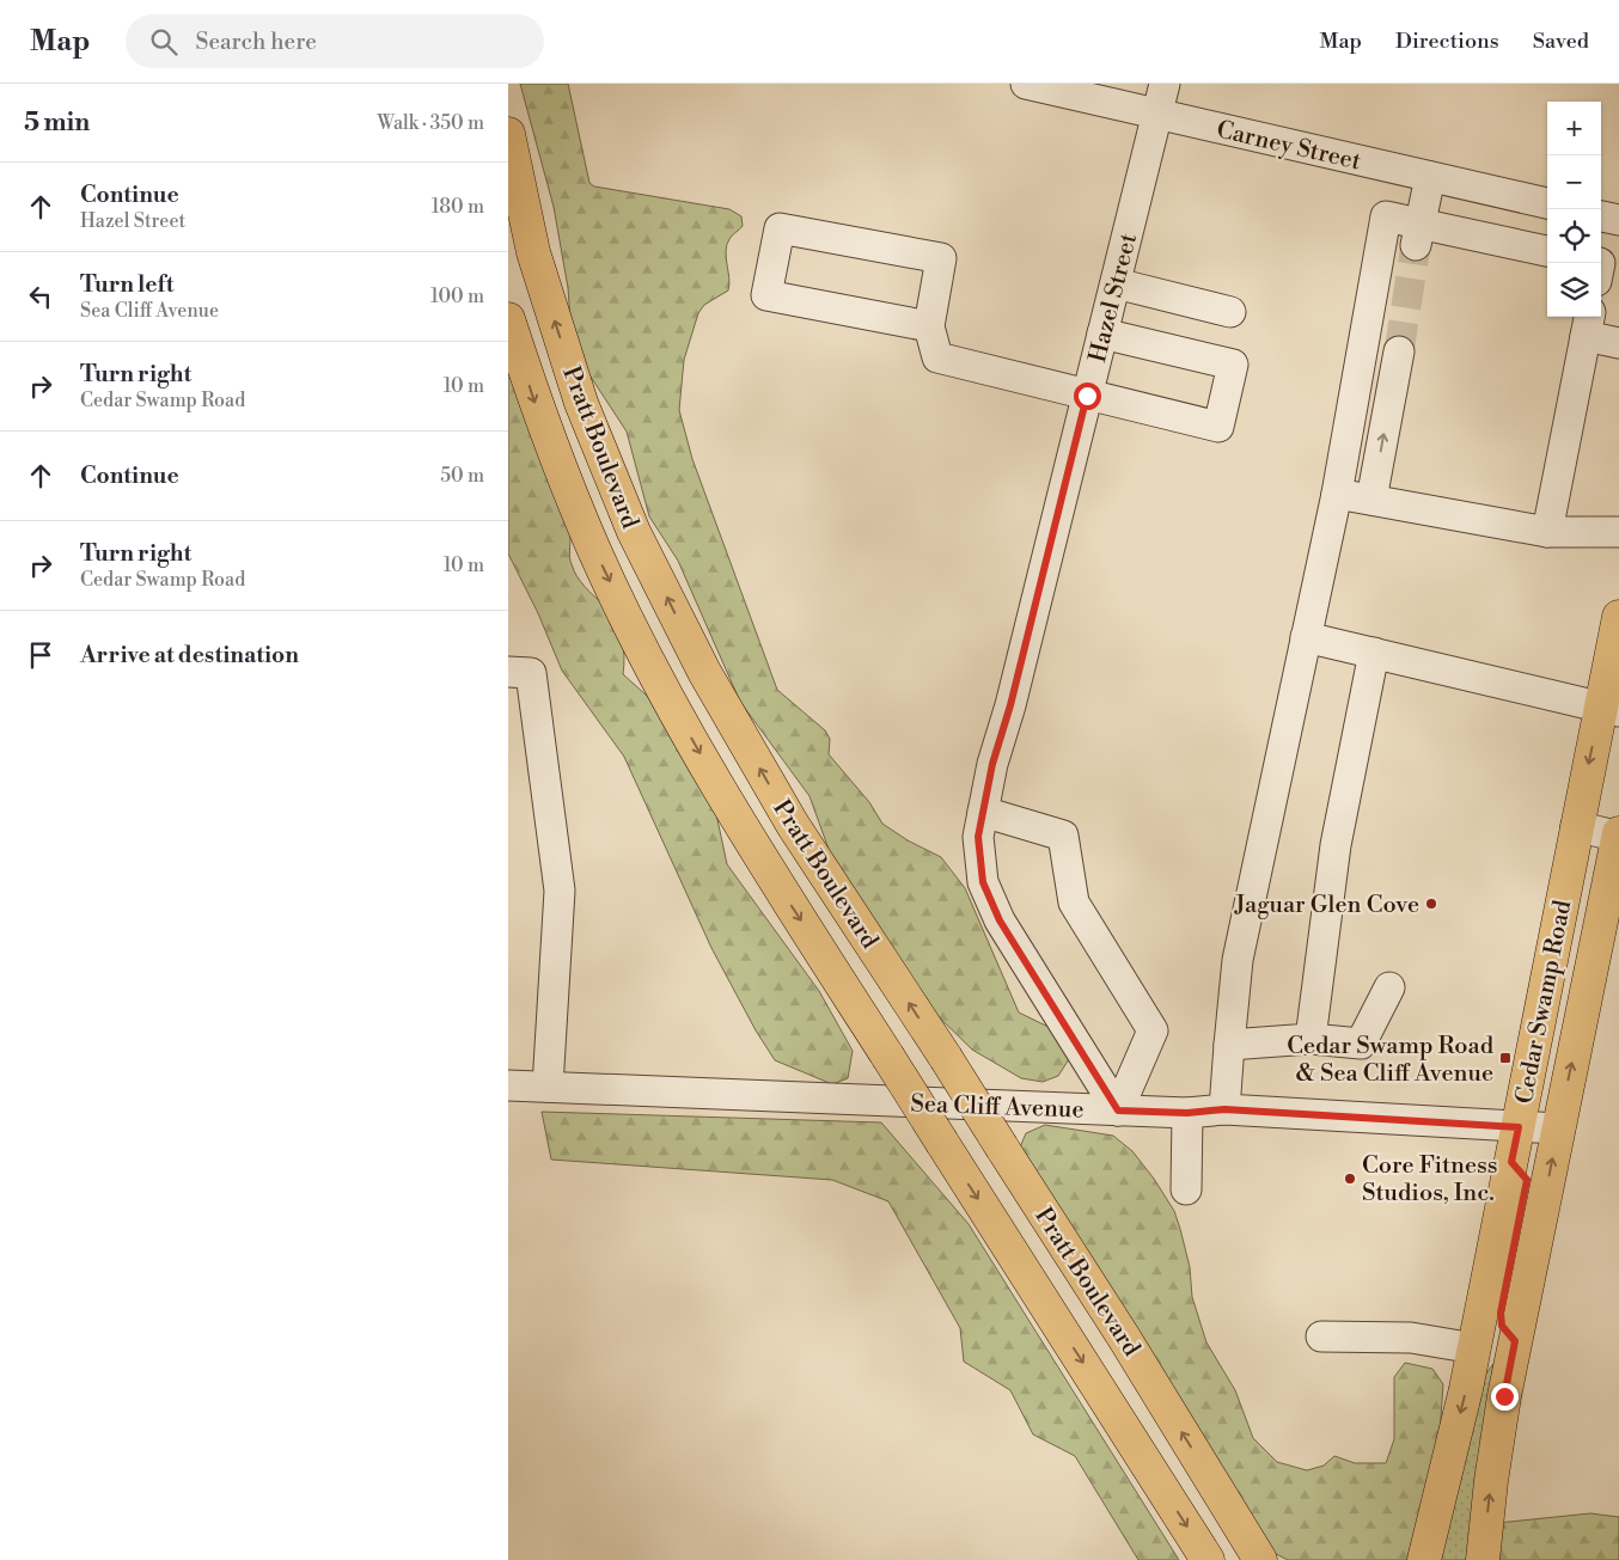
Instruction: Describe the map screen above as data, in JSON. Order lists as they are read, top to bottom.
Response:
{
  "streets": {
    "main road": ["Pratt Boulevard", "Cedar Swamp Road"],
    "street": ["Carney Street", "Hazel Street", "Sea Cliff Avenue"]
  },
  "crossings": [
    ["Carney Street", "Hazel Street"],
    ["Hazel Street", "Sea Cliff Avenue"],
    ["Cedar Swamp Road", "Sea Cliff Avenue"]
  ],
  "places": {
    "other": ["Jaguar Glen Cove", "Core Fitness Studios, Inc."],
    "transit": ["Cedar Swamp Road & Sea Cliff Avenue"]
  },
  "page": {
    "header": "Map",
    "search": "Search here",
    "nav": ["Map", "Directions", "Saved"],
    "heading": ["5 min", "Walk · 350 m"],
    "map_buttons": ["+", "−"],
    "list": [
      ["Continue", "Hazel Street", "180 m"],
      ["Turn left", "Sea Cliff Avenue", "100 m"],
      ["Turn right", "Cedar Swamp Road", "10 m"],
      ["Continue", "50 m"],
      ["Turn right", "Cedar Swamp Road", "10 m"],
      "Arrive at destination"
    ]
  }
}
